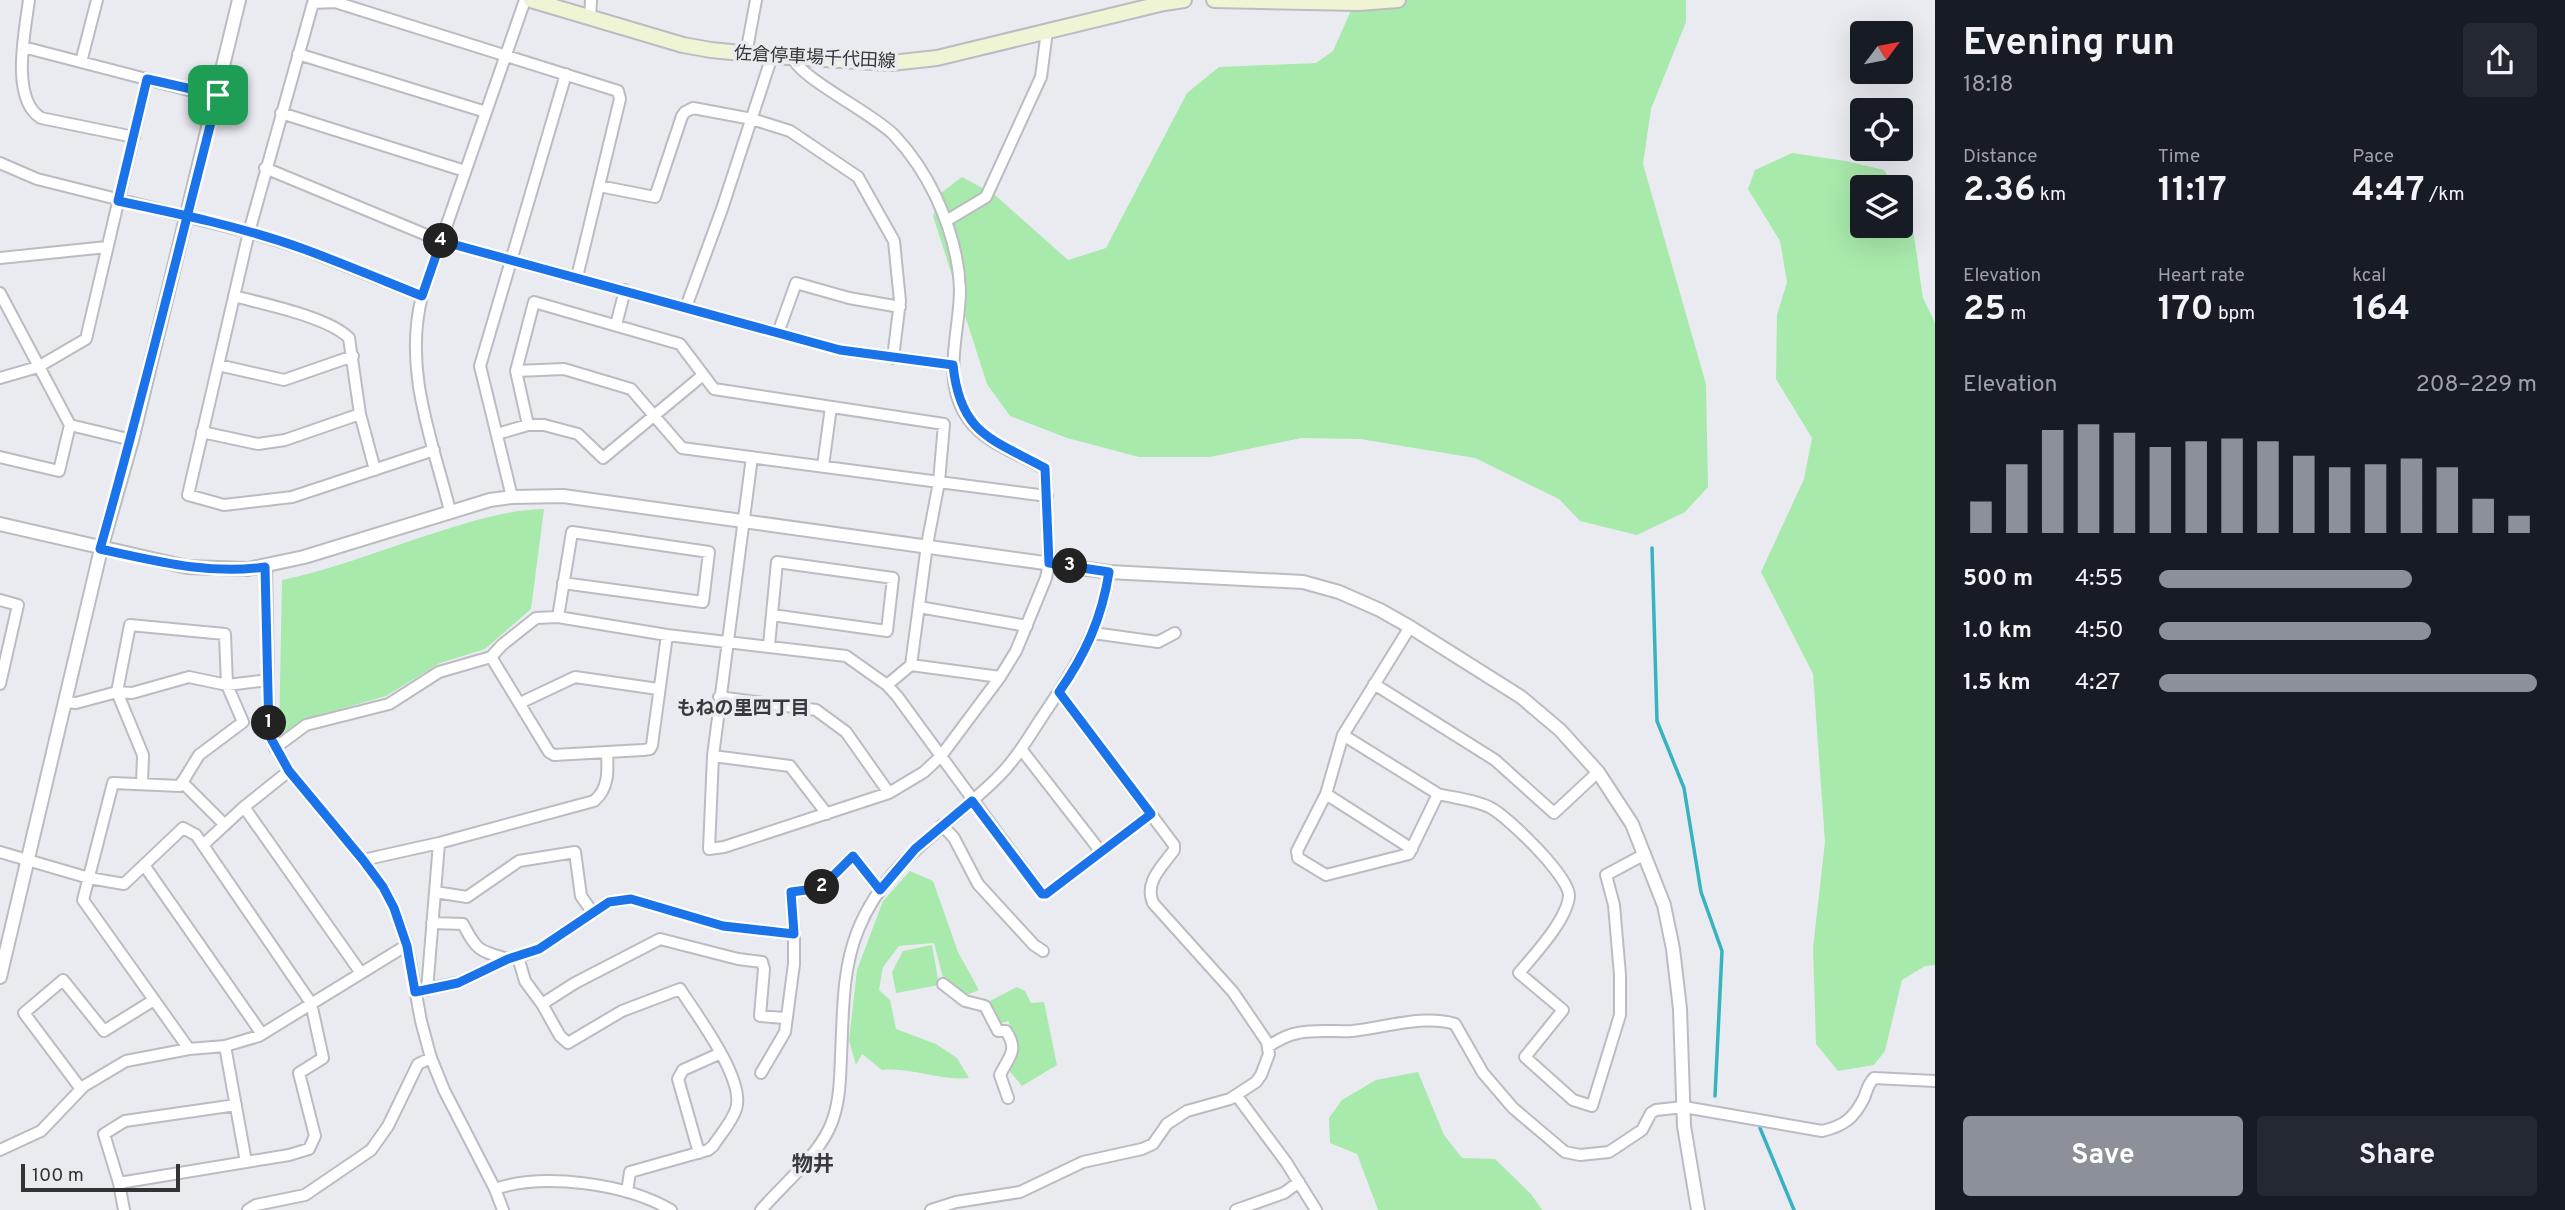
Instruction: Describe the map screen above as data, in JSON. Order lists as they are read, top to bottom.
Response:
{
  "streets": {
    "main road": ["佐倉停車場千代田線"]
  },
  "districts": ["もねの里四丁目", "物井"],
  "scale_bar": "100 m",
  "north": "top right",
  "page": {
    "heading": ["Evening run", "18:18"],
    "stats": [
      ["Distance", "2.36 km"],
      ["Time", "11:17"],
      ["Pace", "4:47 /km"],
      ["Elevation", "25 m"],
      ["Heart rate", "170 bpm"],
      ["kcal", "164"]
    ],
    "pins": [
      "4",
      "3",
      "1",
      "2"
    ],
    "chart": ["Elevation", "208–229 m"],
    "list": [
      {
        "name": "500 m",
        "note": "4:55"
      },
      {
        "name": "1.0 km",
        "note": "4:50"
      },
      {
        "name": "1.5 km",
        "note": "4:27"
      }
    ],
    "buttons": ["Save", "Share"],
    "scale": "100 m"
  }
}
